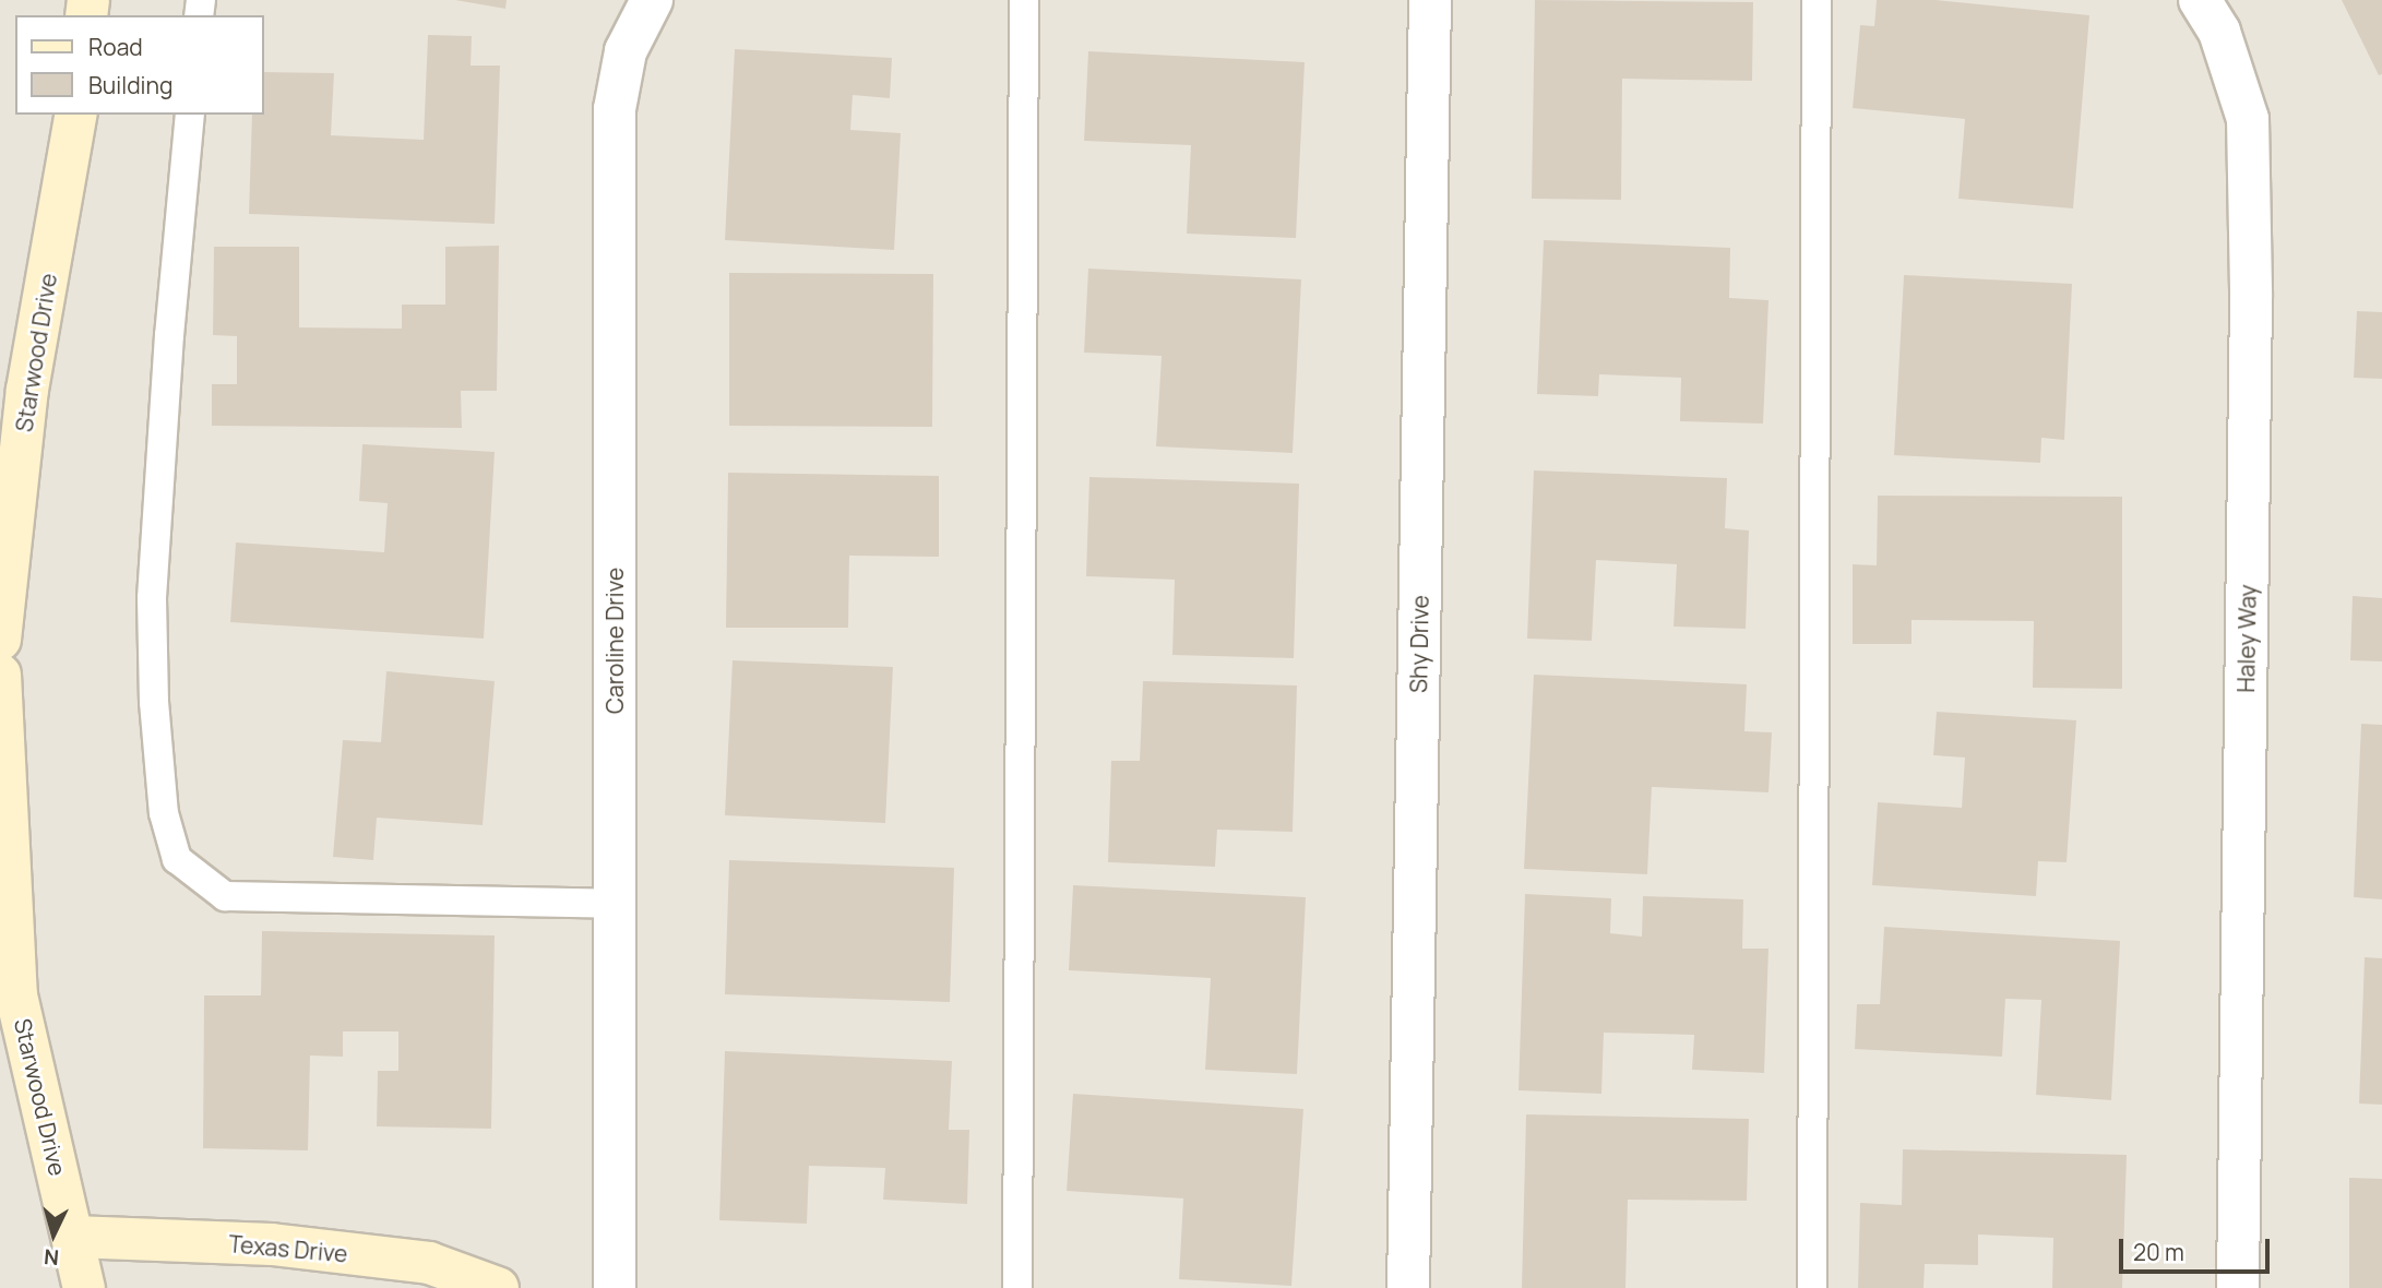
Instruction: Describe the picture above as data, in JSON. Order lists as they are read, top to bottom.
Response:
{
  "streets": {
    "street": [
      "Starwood Drive",
      "Haley Way",
      "Caroline Drive",
      "Shy Drive",
      "Texas Drive"
    ]
  },
  "crossings": [
    ["Starwood Drive", "Texas Drive"]
  ],
  "legend": ["Road", "Building"],
  "scale_bar": "20 m",
  "north": "bottom"
}
